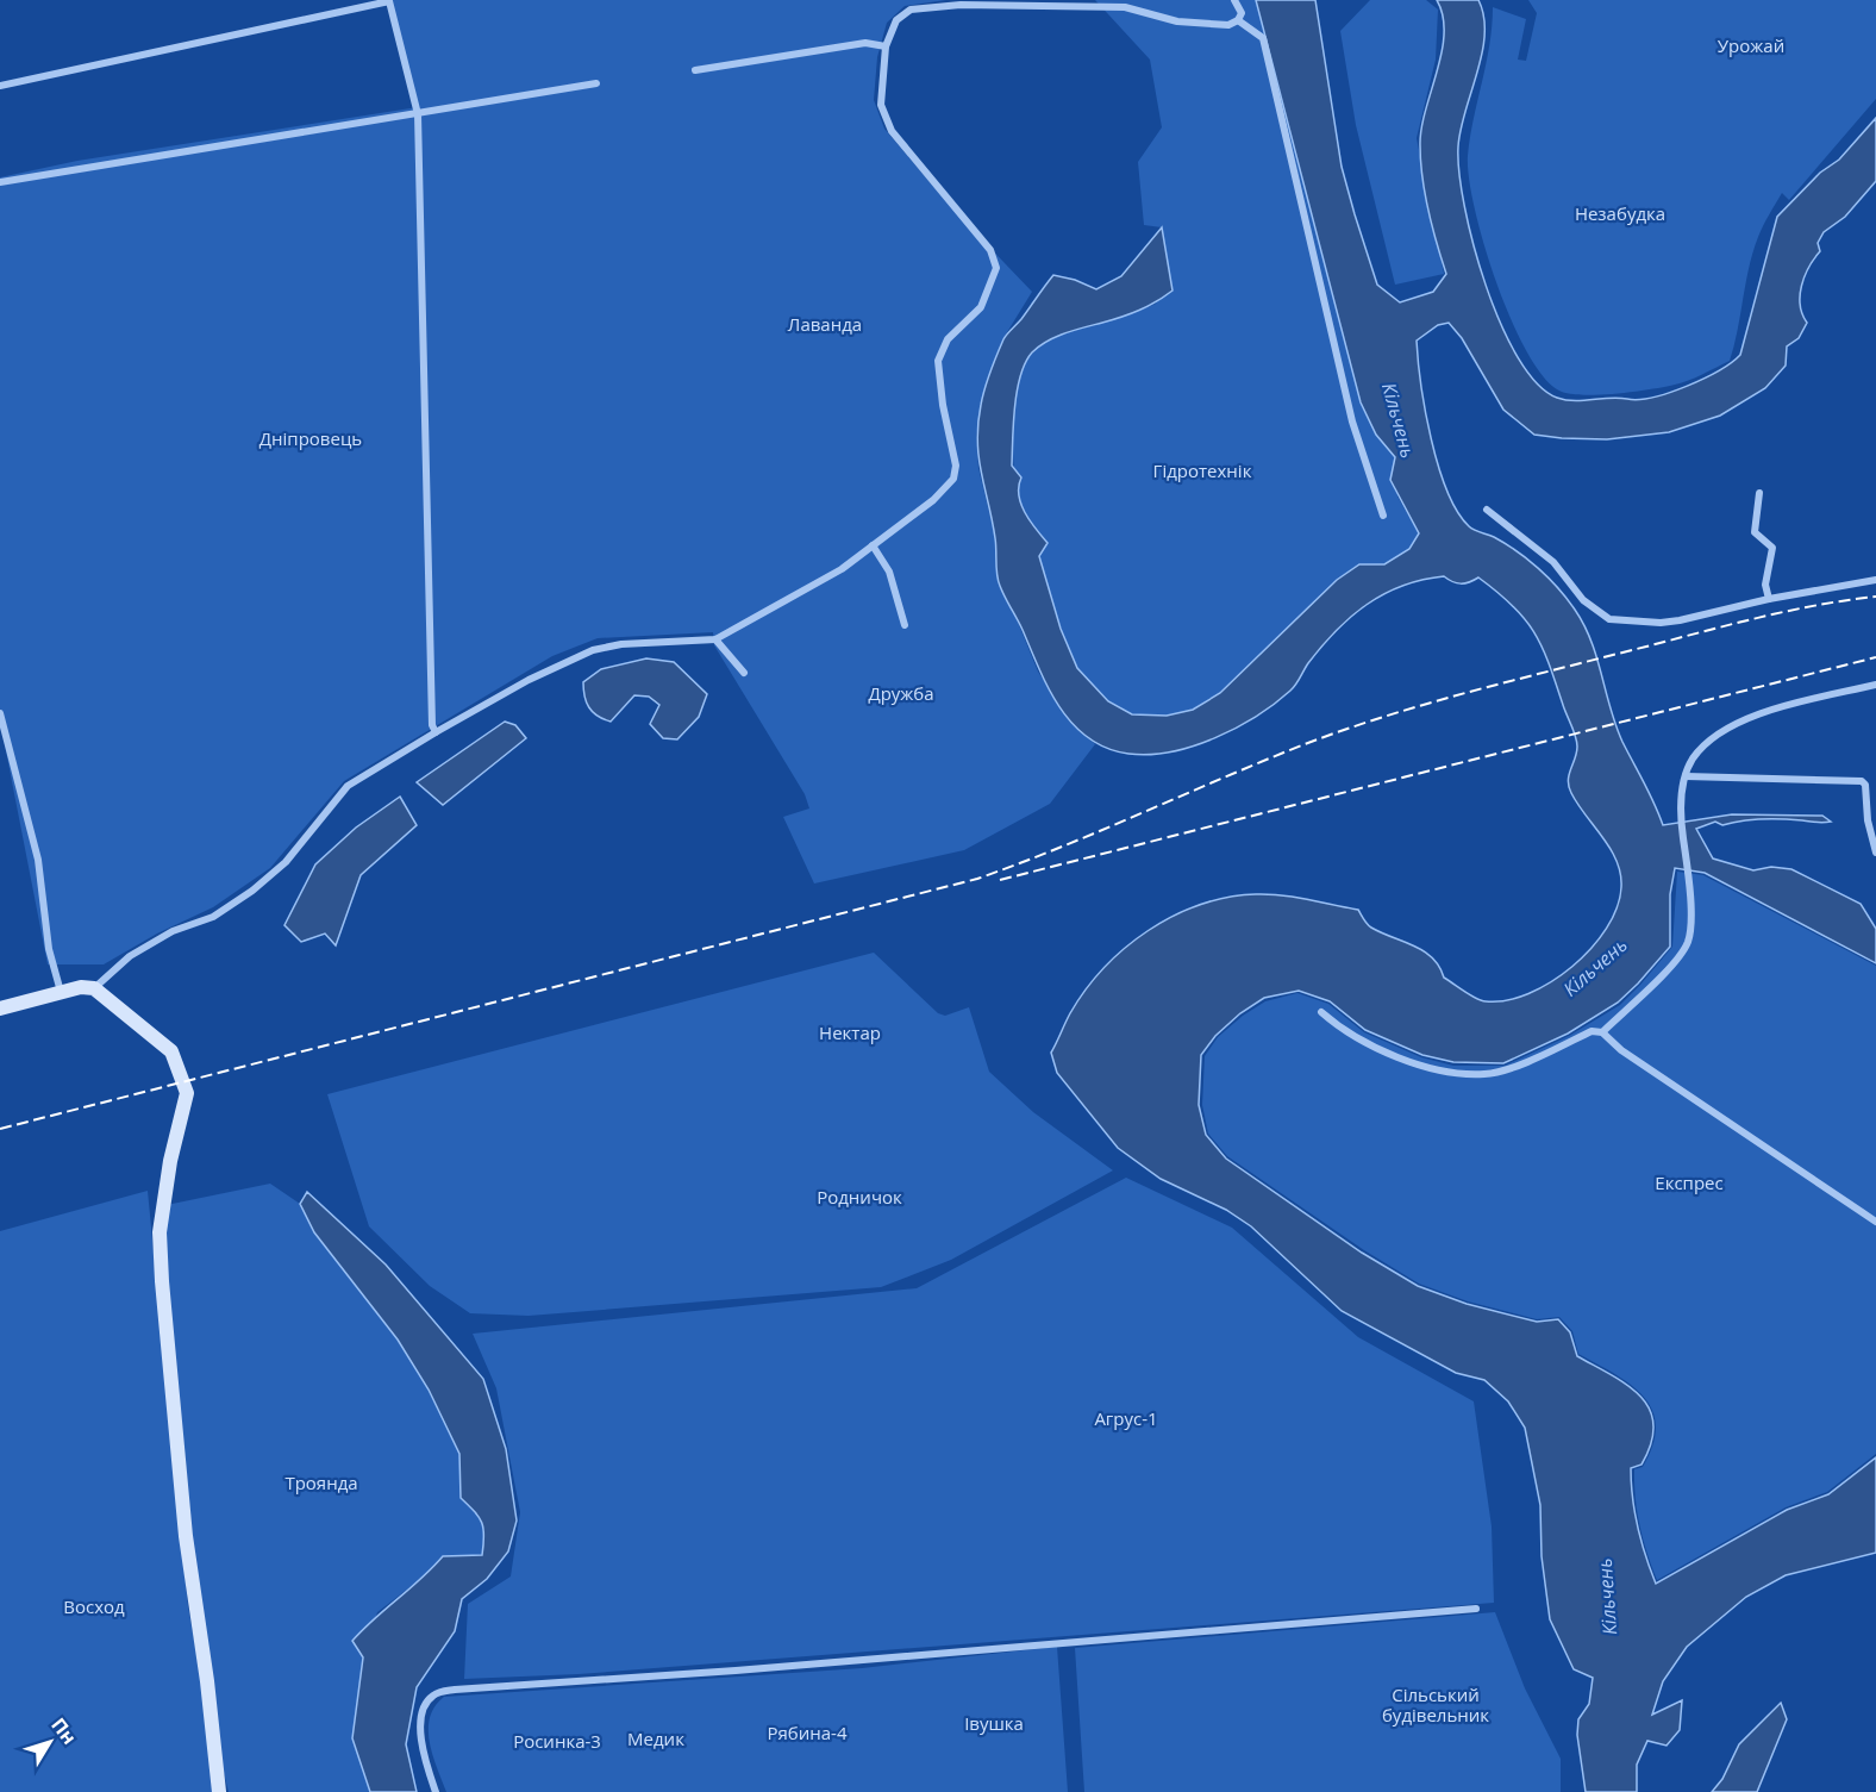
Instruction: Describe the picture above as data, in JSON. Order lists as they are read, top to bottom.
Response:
{
  "water": ["Кільчень"],
  "parks": [
    "Урожай",
    "Незабудка",
    "Лаванда",
    "Дніпровець",
    "Гідротехнік",
    "Дружба",
    "Нектар",
    "Експрес",
    "Родничок",
    "Агрус-1",
    "Троянда",
    "Восход",
    "Сільський будівельник",
    "Івушка",
    "Рябина-4",
    "Медик",
    "Росинка-3"
  ],
  "north": "top right"
}
